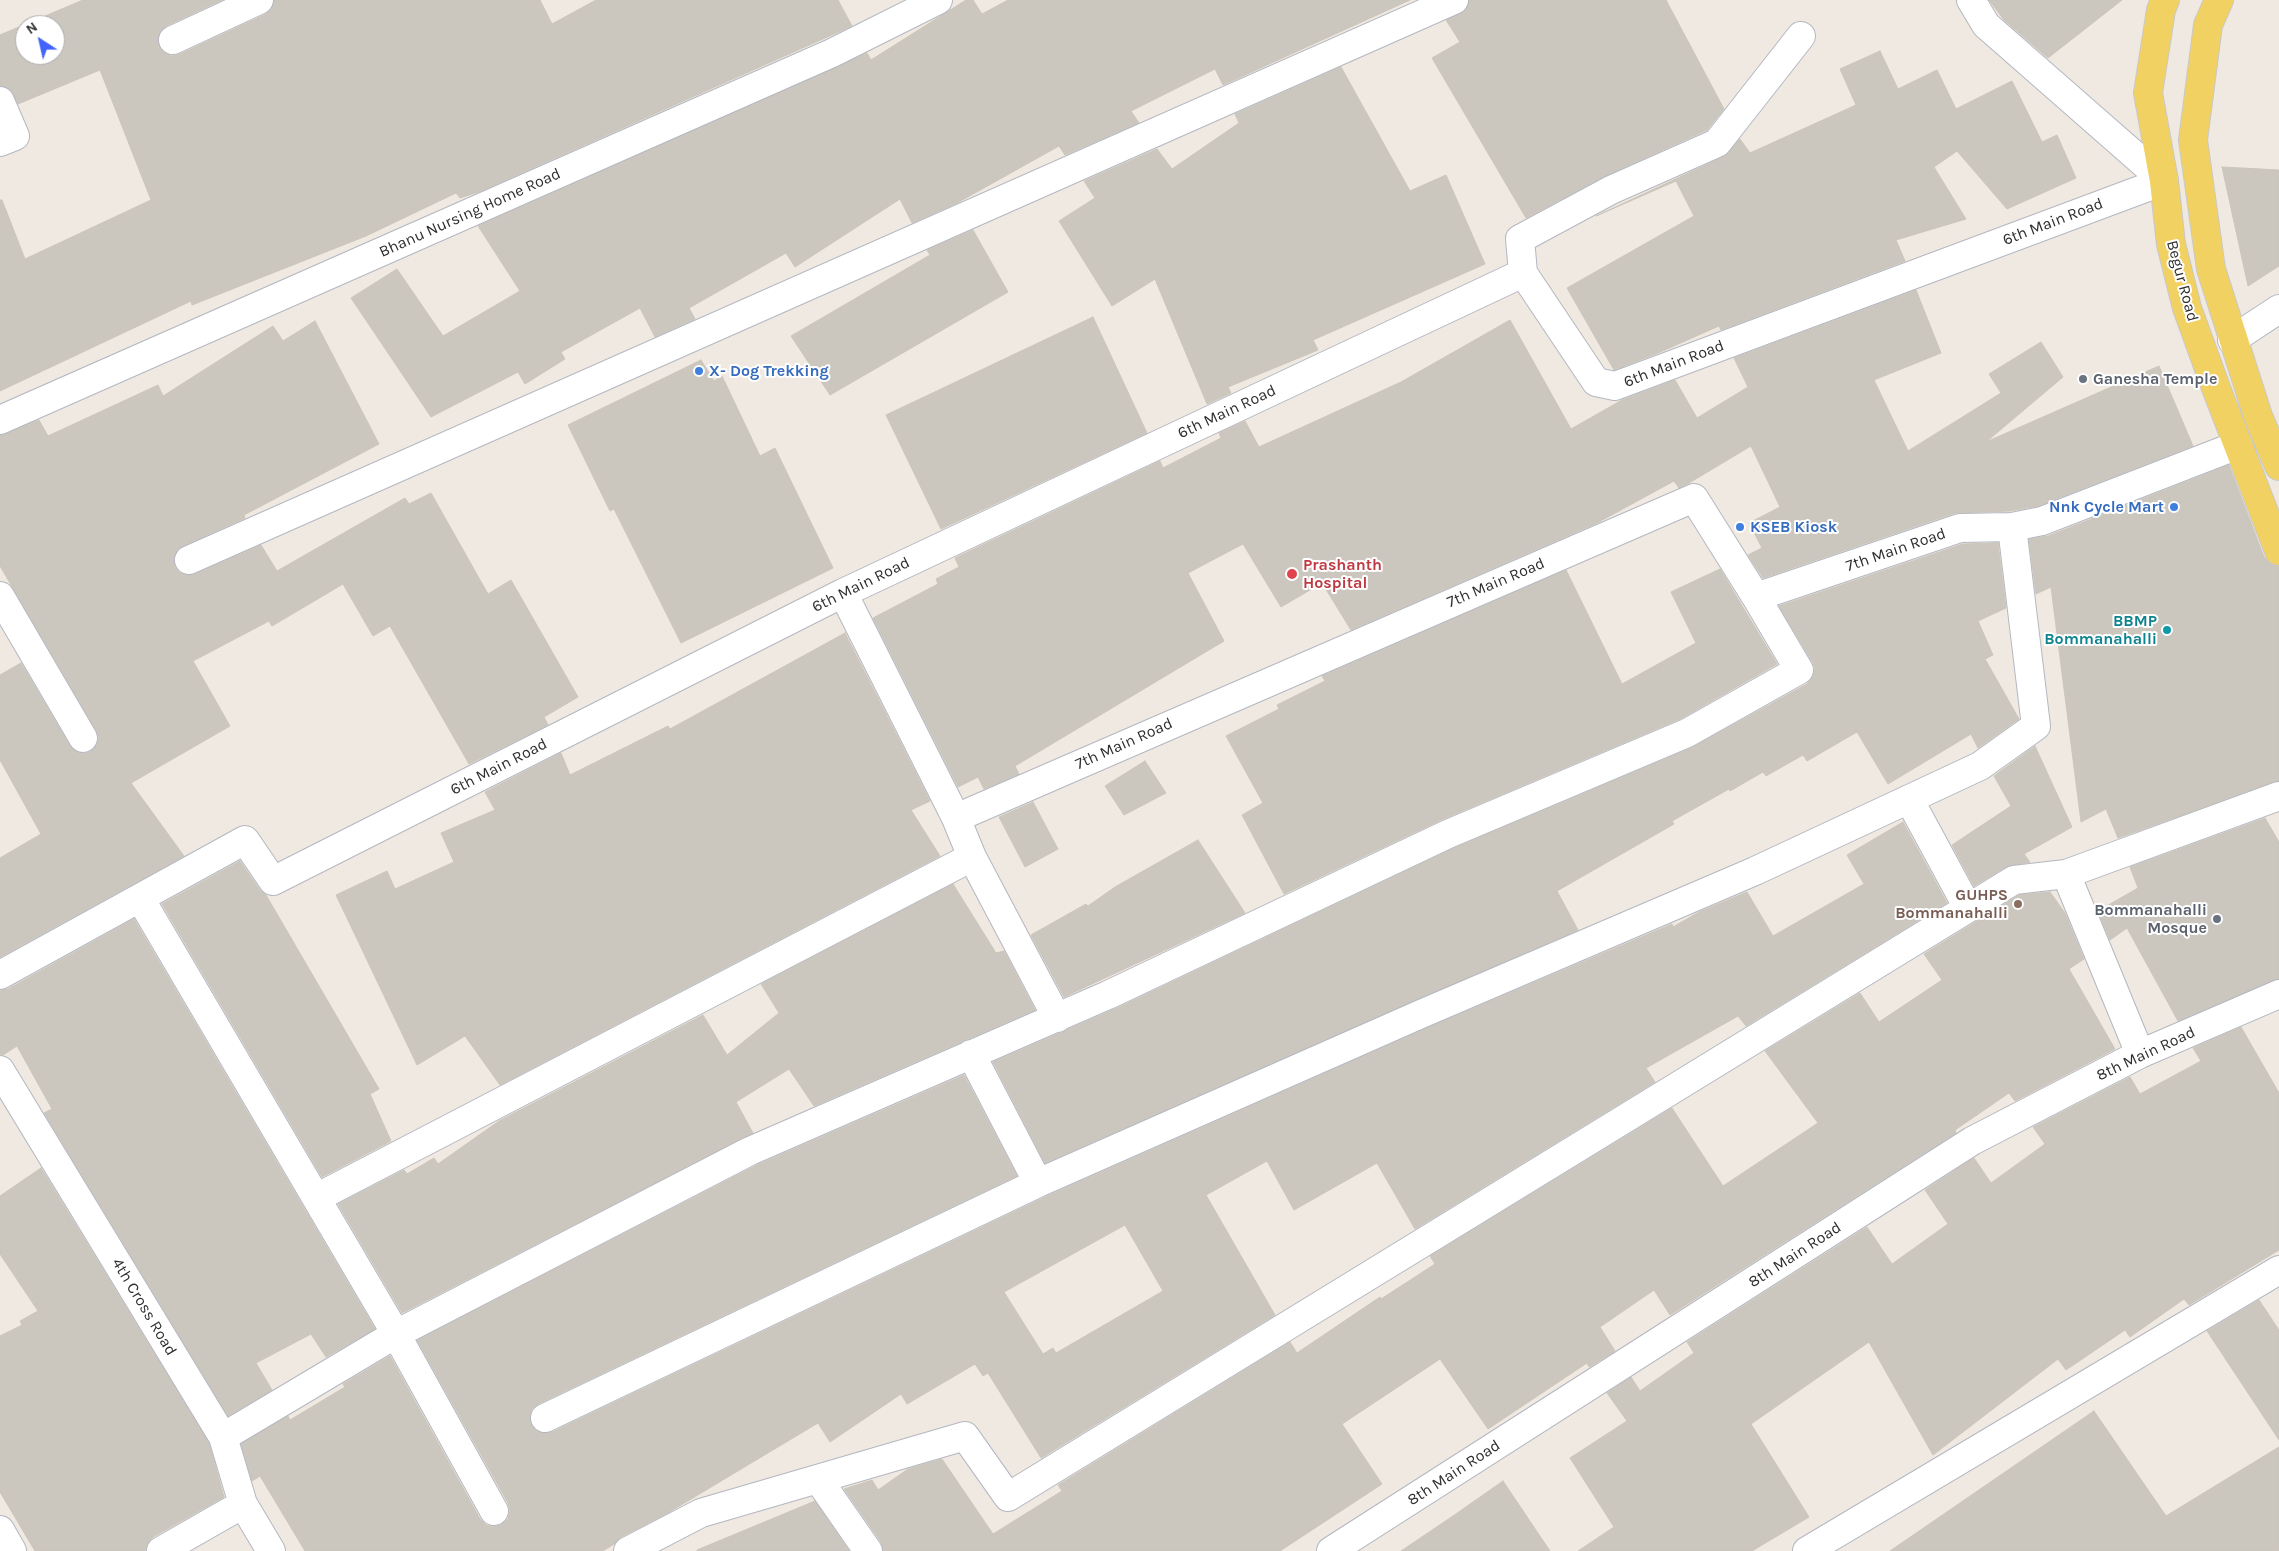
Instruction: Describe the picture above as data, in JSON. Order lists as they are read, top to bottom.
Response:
{
  "streets": {
    "main road": ["Begur Road"],
    "street": [
      "Bhanu Nursing Home Road",
      "6th Main Road",
      "7th Main Road",
      "8th Main Road",
      "4th Cross Road"
    ]
  },
  "crossings": [
    ["6th Main Road", "Begur Road"],
    ["Begur Road", "7th Main Road"]
  ],
  "places": [
    "X- Dog Trekking",
    "Ganesha Temple",
    "Nnk Cycle Mart",
    "KSEB Kiosk",
    "Prashanth Hospital",
    "BBMP Bommanahalli",
    "GUHPS Bommanahalli",
    "Bommanahalli Mosque"
  ],
  "north": "top left"
}
